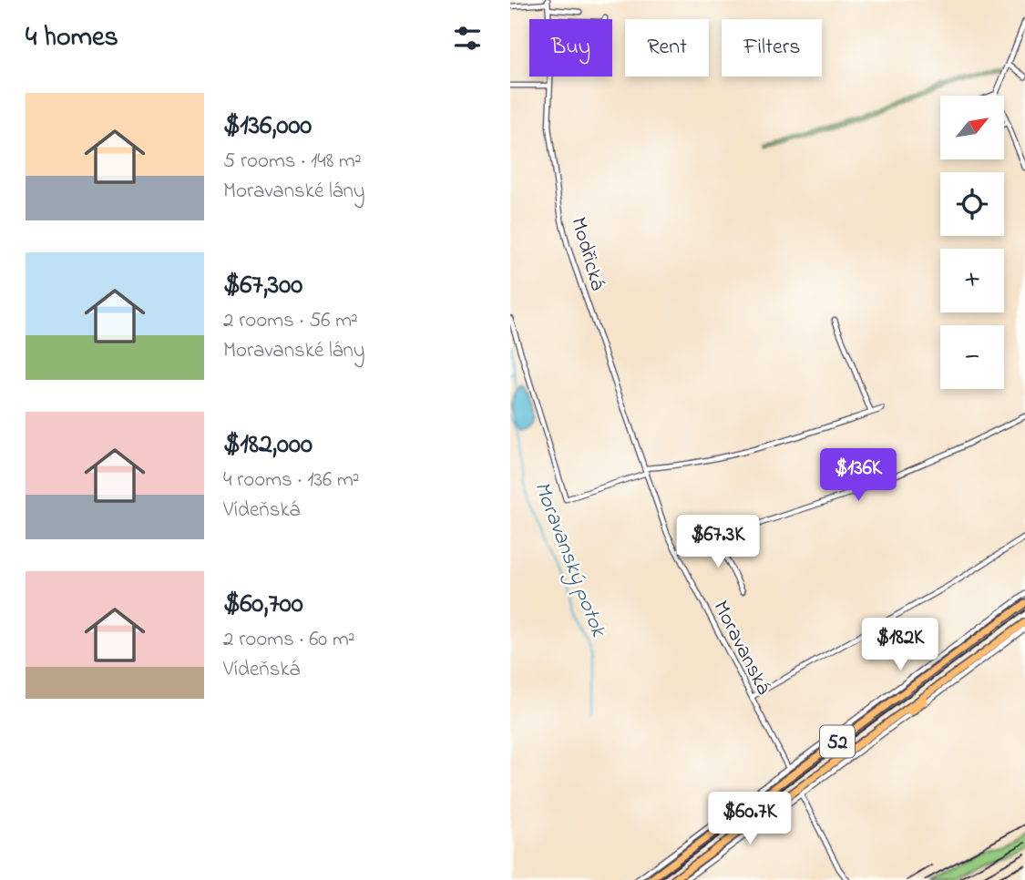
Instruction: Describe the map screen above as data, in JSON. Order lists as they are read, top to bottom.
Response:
{
  "streets": {
    "highway": ["52"],
    "street": ["Modřická", "Moravanská"]
  },
  "crossings": [
    ["Modřická", "Moravanská"]
  ],
  "water": ["Moravanský potok"],
  "north": "top right",
  "page": {
    "heading": "4 homes",
    "chip": ["Buy", "Rent", "Filters"],
    "list": [
      {
        "name": "$136,000",
        "note": "5 rooms · 148 m² · Moravanské lány"
      },
      {
        "name": "$67,300",
        "note": "2 rooms · 56 m² · Moravanské lány"
      },
      {
        "name": "$182,000",
        "note": "4 rooms · 136 m² · Vídeňská"
      },
      {
        "name": "$60,700",
        "note": "2 rooms · 60 m² · Vídeňská"
      }
    ],
    "map_buttons": ["+", "−"],
    "price": [
      "$136K",
      "$67.3K",
      "$182K",
      "$60.7K"
    ]
  }
}
